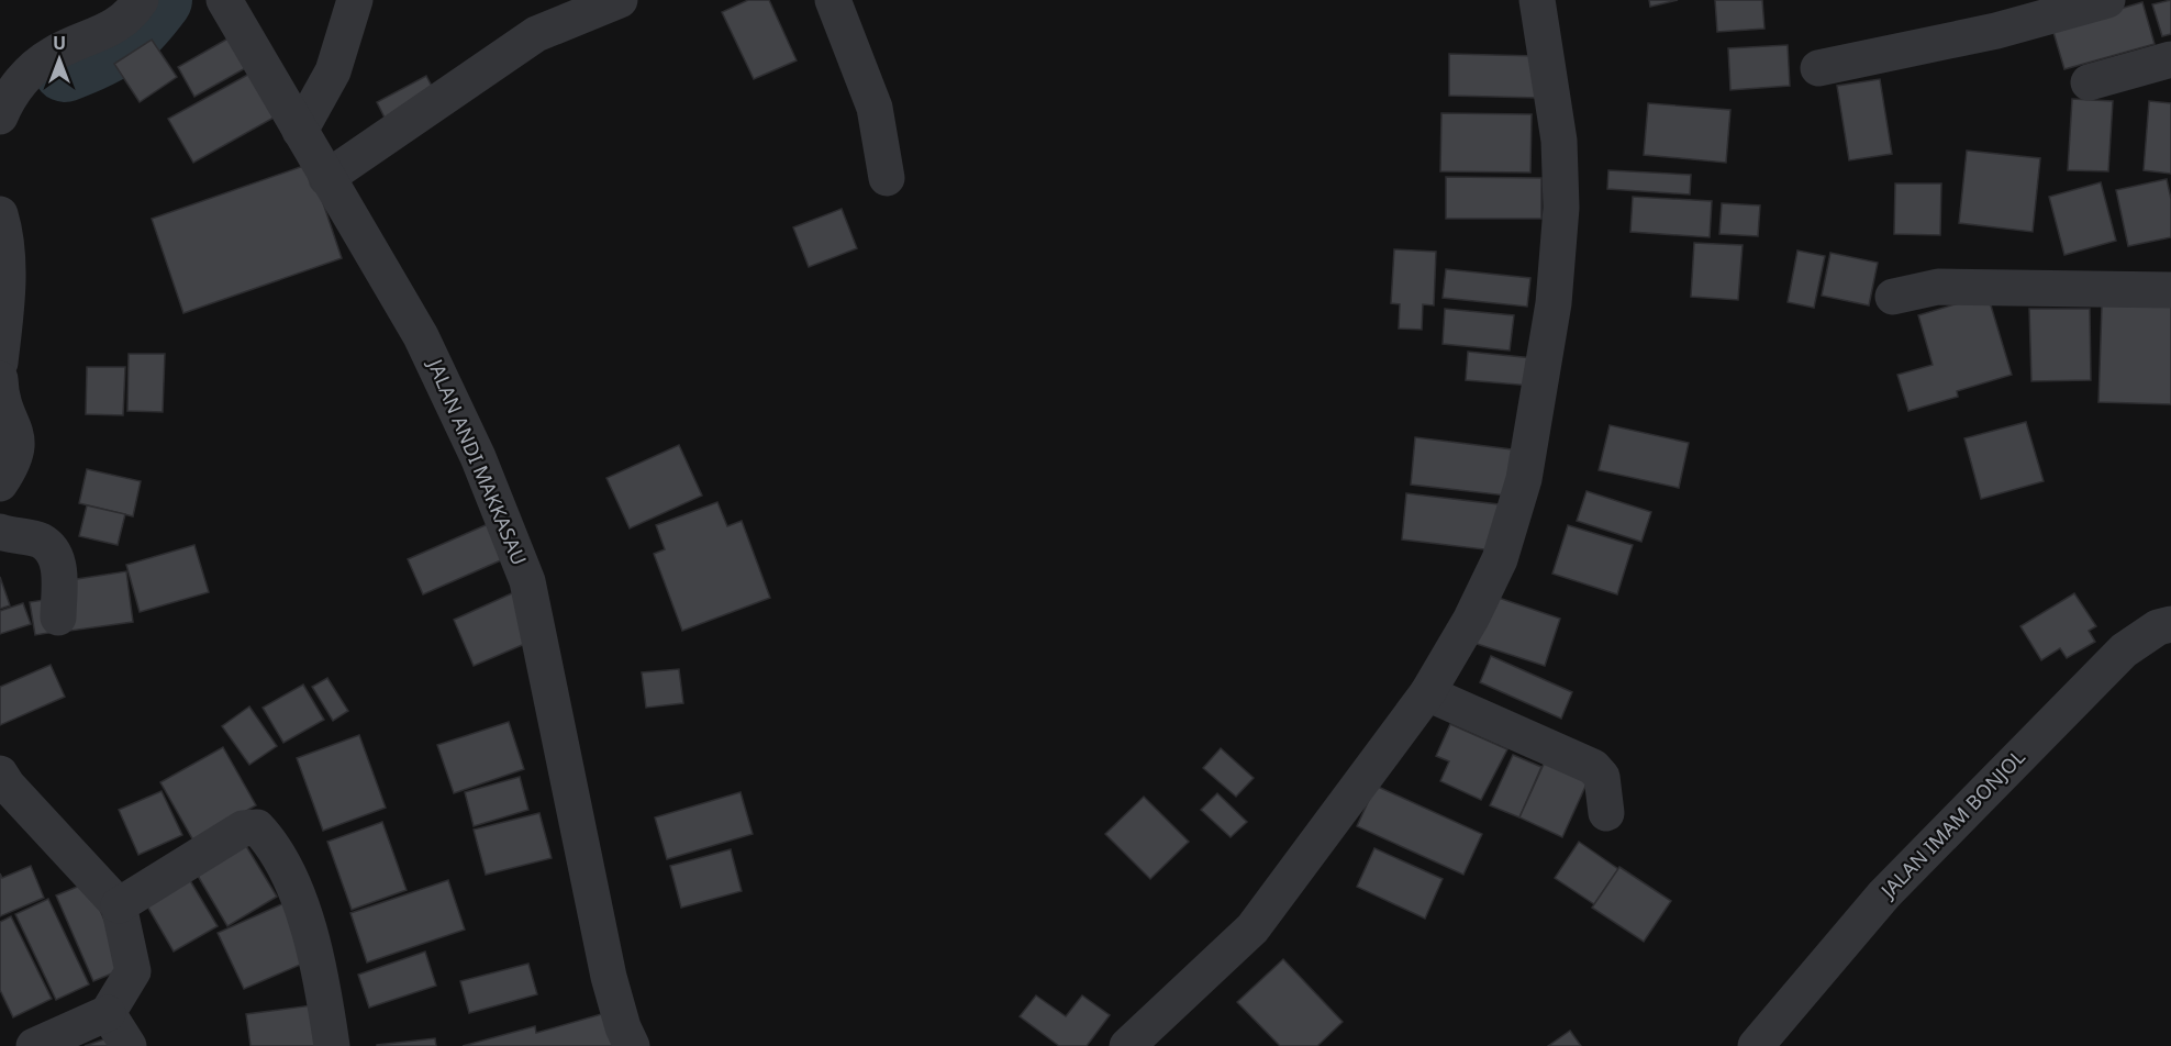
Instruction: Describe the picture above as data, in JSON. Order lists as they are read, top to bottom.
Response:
{
  "streets": {
    "street": ["JALAN ANDI MAKKASAU", "JALAN IMAM BONJOL"]
  },
  "north": "top"
}
